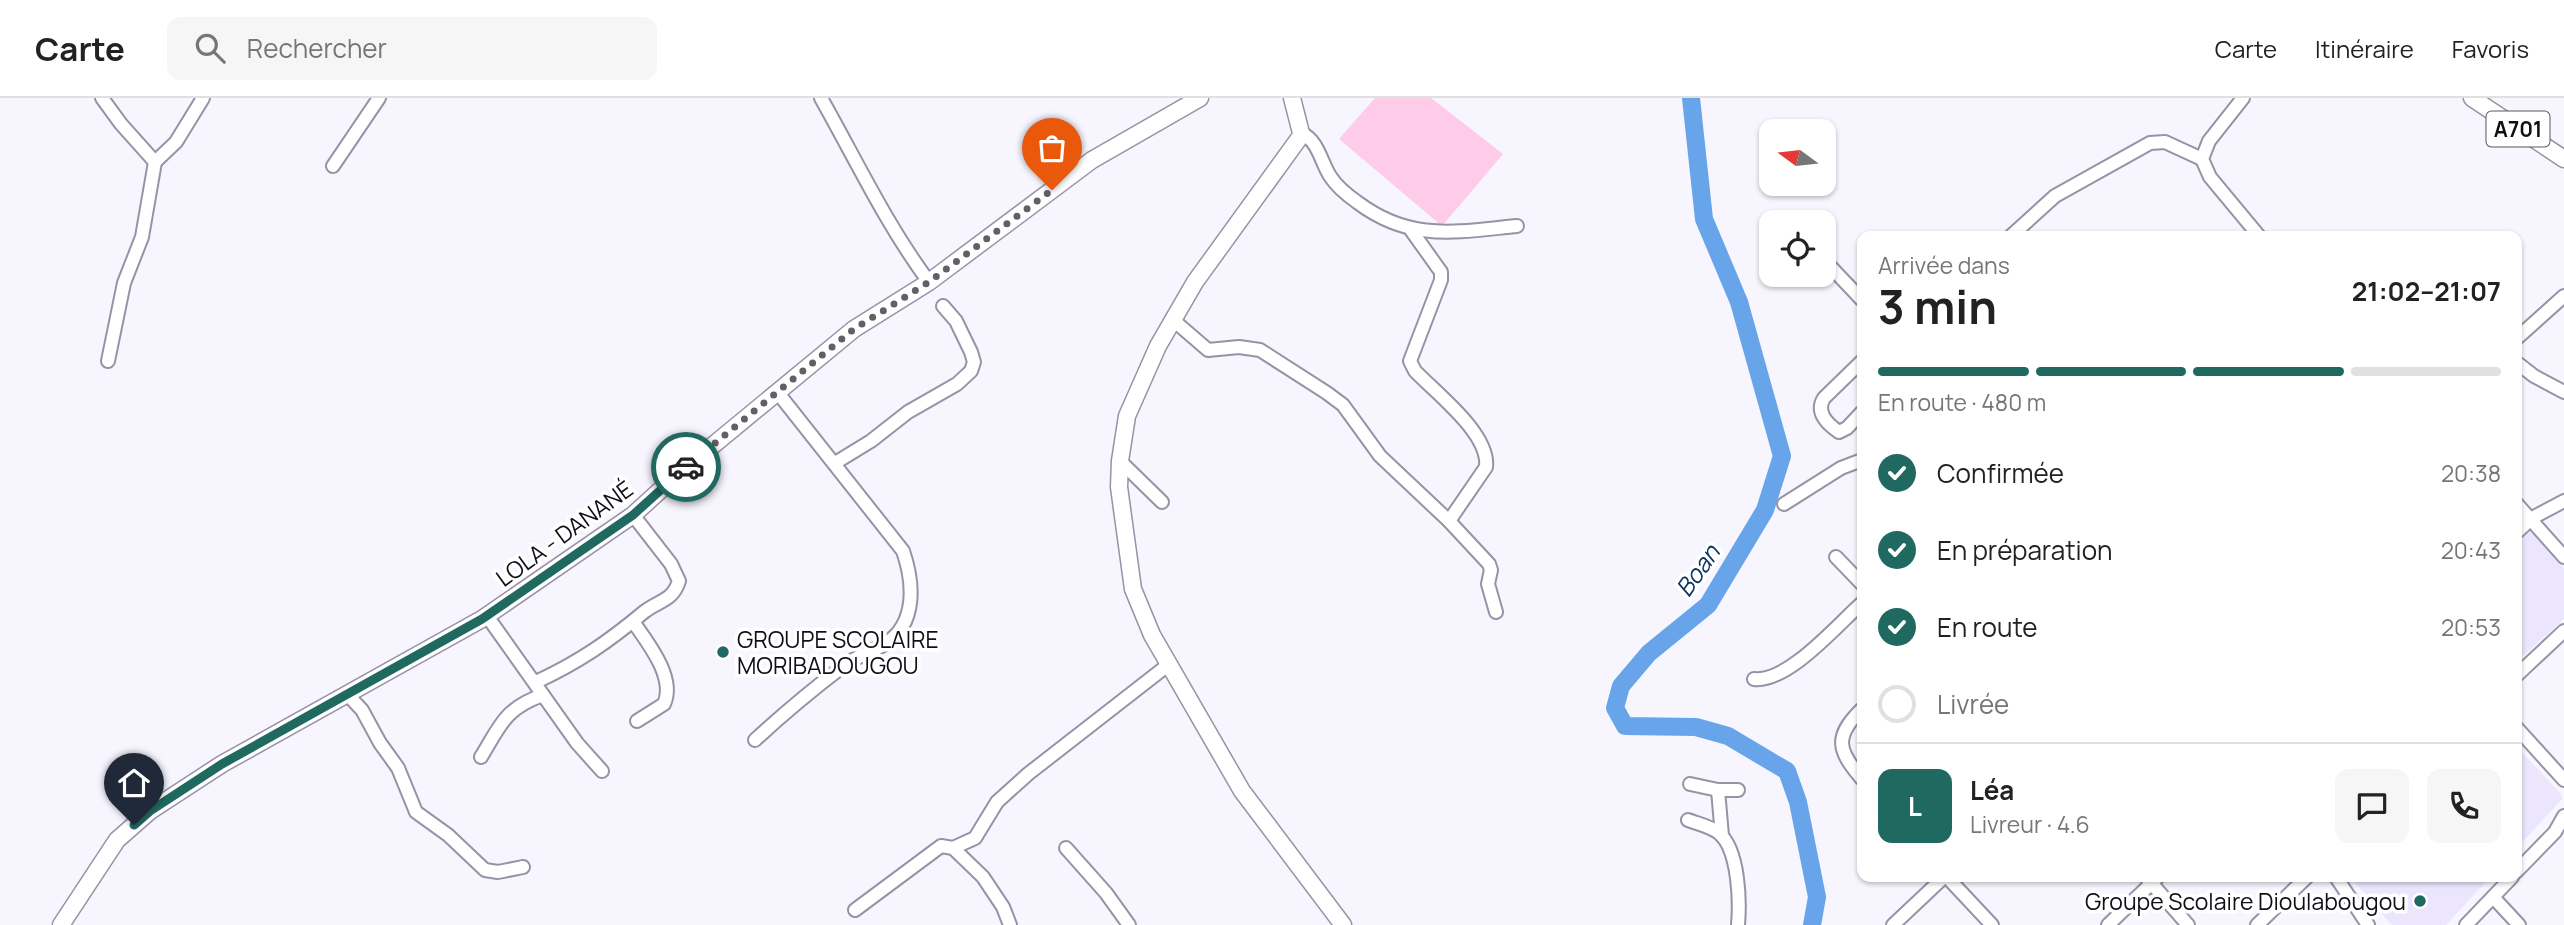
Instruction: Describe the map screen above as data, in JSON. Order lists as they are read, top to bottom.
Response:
{
  "streets": {
    "main road": ["A701", "LOLA - DANANÉ"]
  },
  "water": ["Boan"],
  "places": ["GROUPE SCOLAIRE MORIBADOUGOU", "Groupe Scolaire Dioulabougou"],
  "north": "left",
  "page": {
    "header": "Carte",
    "search": "Rechercher",
    "nav": ["Carte", "Itinéraire", "Favoris"],
    "heading": ["3 min", "Arrivée dans", "21:02–21:07"],
    "panel": ["Léa", "Livreur · 4.6"],
    "bar": "En route · 480 m",
    "list": [
      ["Confirmée", "20:38"],
      ["En préparation", "20:43"],
      ["En route", "20:53"],
      "Livrée"
    ],
    "round": "L"
  }
}
